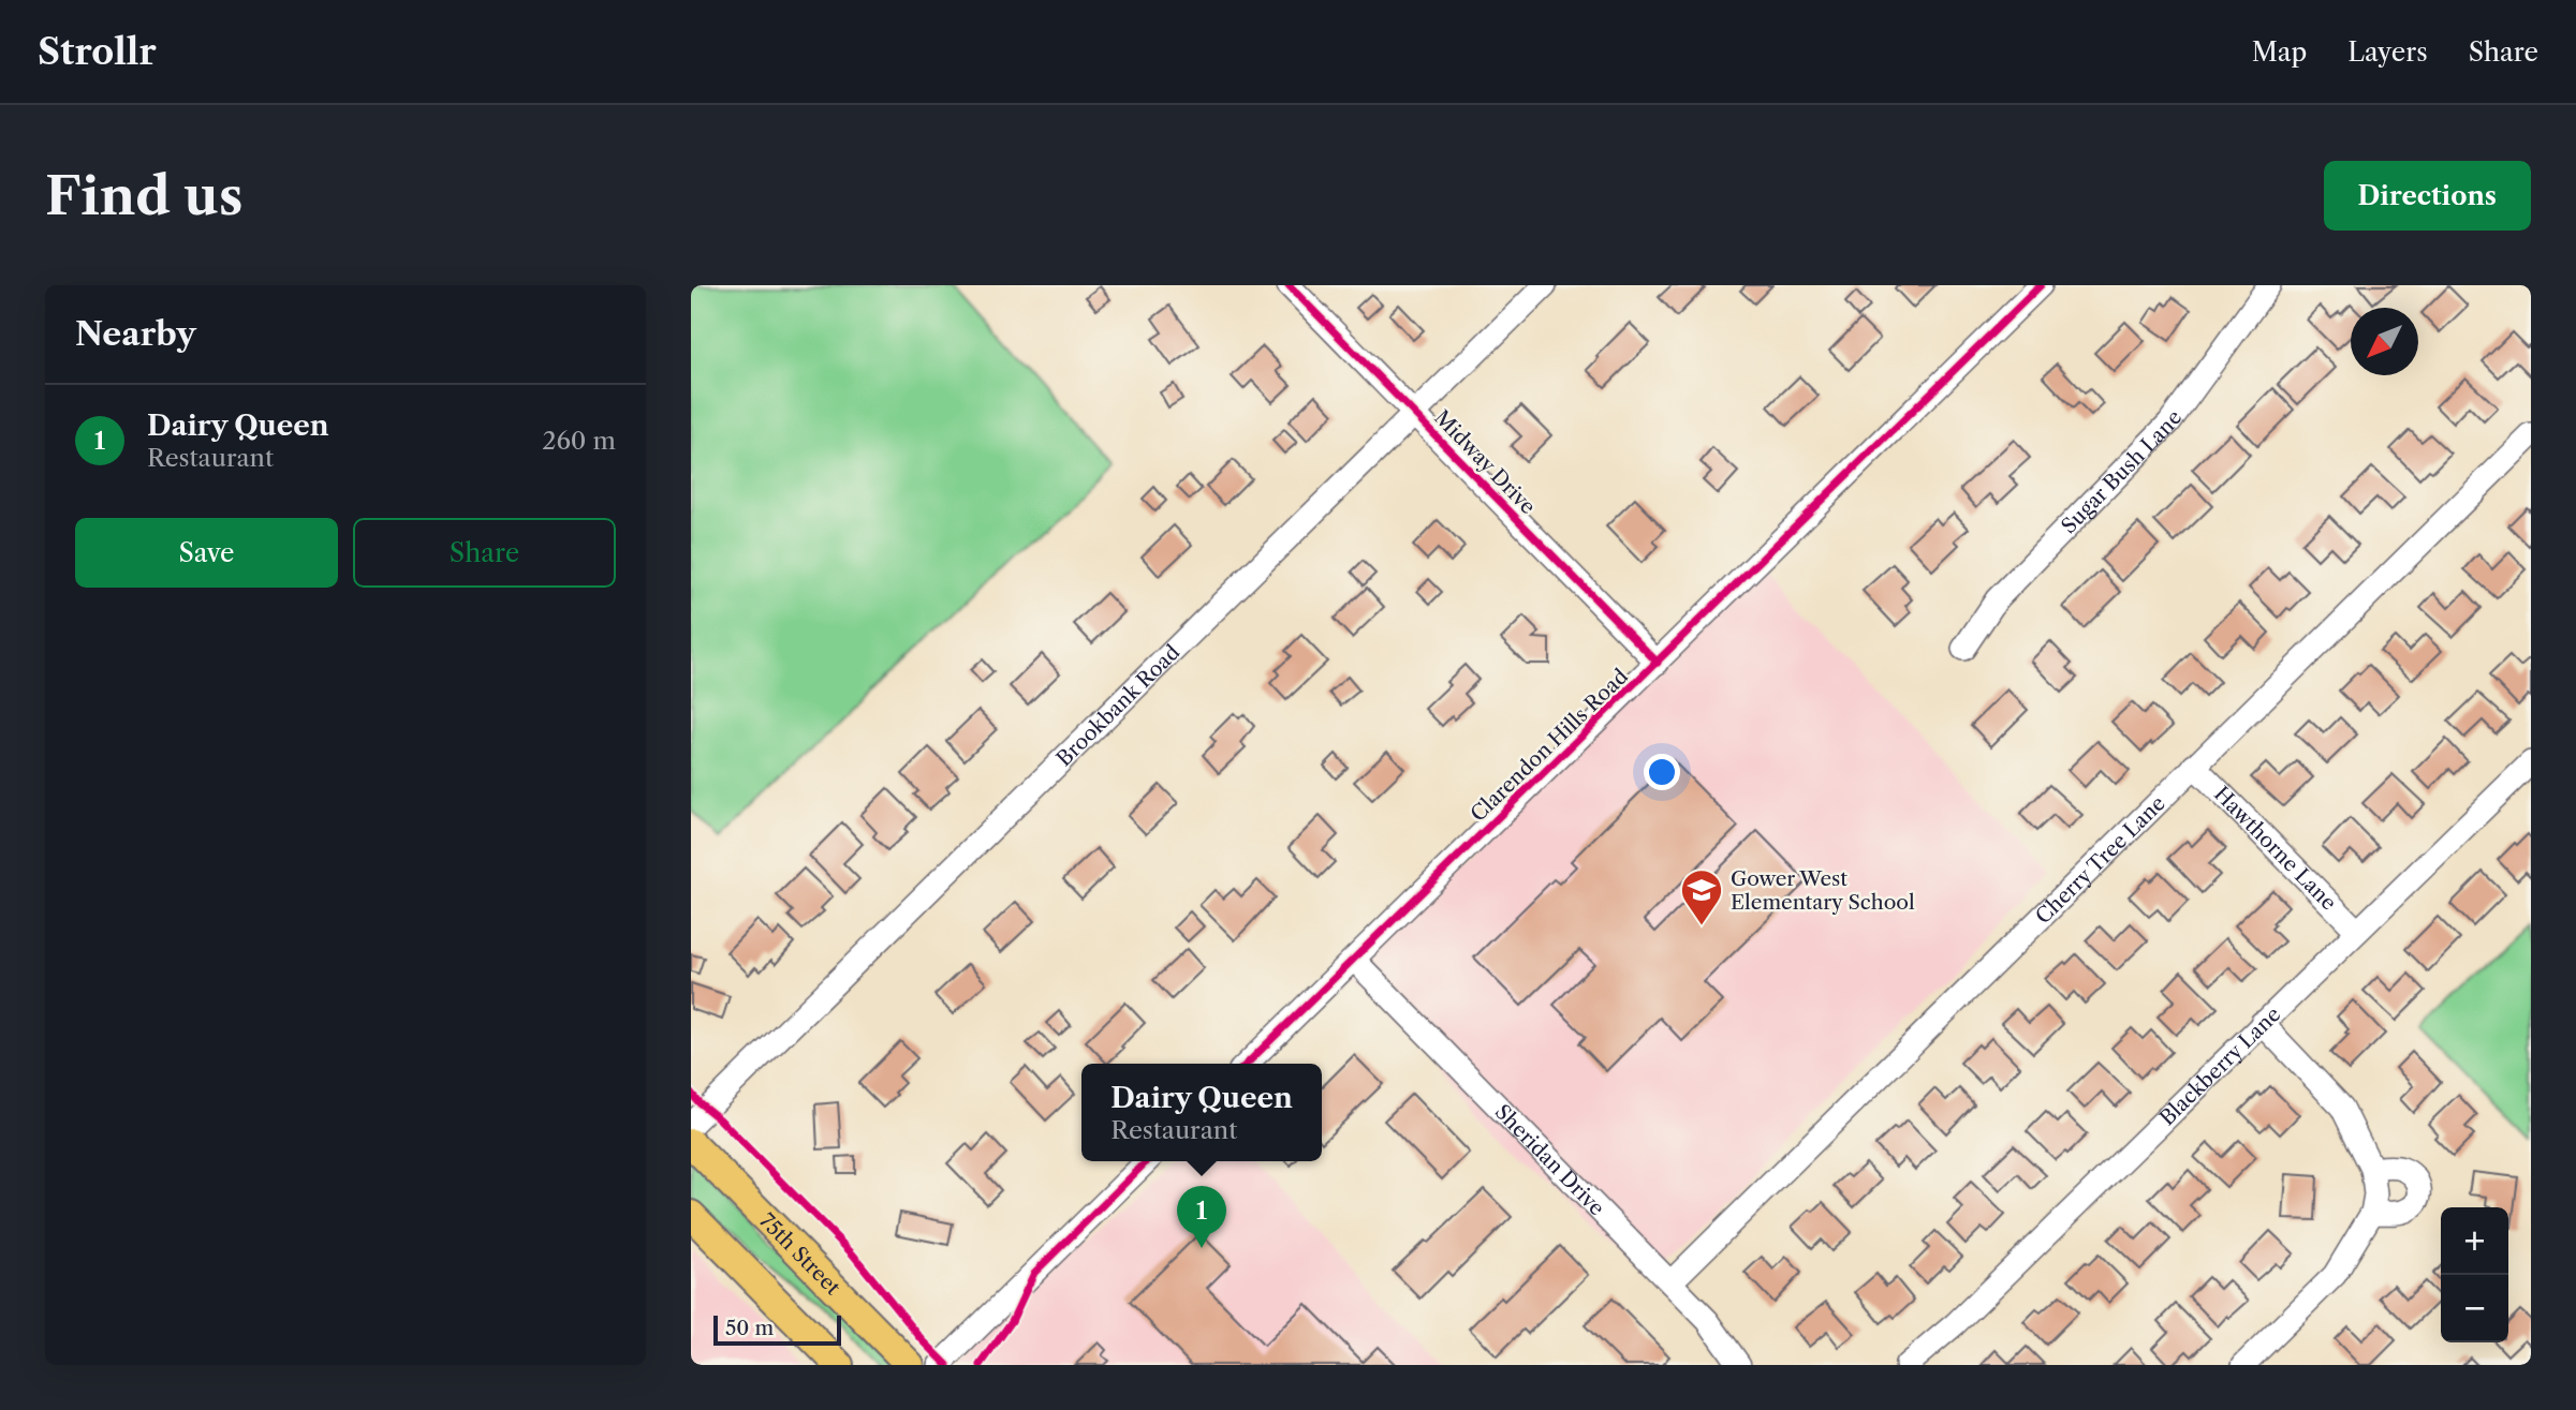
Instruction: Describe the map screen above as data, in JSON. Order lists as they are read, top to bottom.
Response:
{
  "streets": {
    "main road": ["75th Street"],
    "street": [
      "Midway Drive",
      "Sugar Bush Lane",
      "Brookbank Road",
      "Clarendon Hills Road",
      "Hawthorne Lane",
      "Cherry Tree Lane",
      "Blackberry Lane",
      "Sheridan Drive"
    ]
  },
  "crossings": [
    ["Midway Drive", "Brookbank Road"],
    ["Midway Drive", "Clarendon Hills Road"],
    ["Clarendon Hills Road", "Sheridan Drive"],
    ["Hawthorne Lane", "Cherry Tree Lane"],
    ["Hawthorne Lane", "Blackberry Lane"],
    ["Cherry Tree Lane", "Sheridan Drive"]
  ],
  "places": {
    "school or university": ["Gower West Elementary School"]
  },
  "scale_bar": "50 m",
  "north": "bottom left",
  "page": {
    "header": "Strollr",
    "nav": ["Map", "Layers", "Share"],
    "buttons": [
      "Directions",
      ["Save", "Share"]
    ],
    "title": "Find us",
    "heading": "Nearby",
    "list": [
      {
        "mark": "1",
        "name": "Dairy Queen",
        "note": "Restaurant",
        "value": "260 m"
      }
    ],
    "popup": ["Dairy Queen", "Restaurant"],
    "pins": "1",
    "map_buttons": ["+", "−"],
    "scale": "50 m"
  }
}
